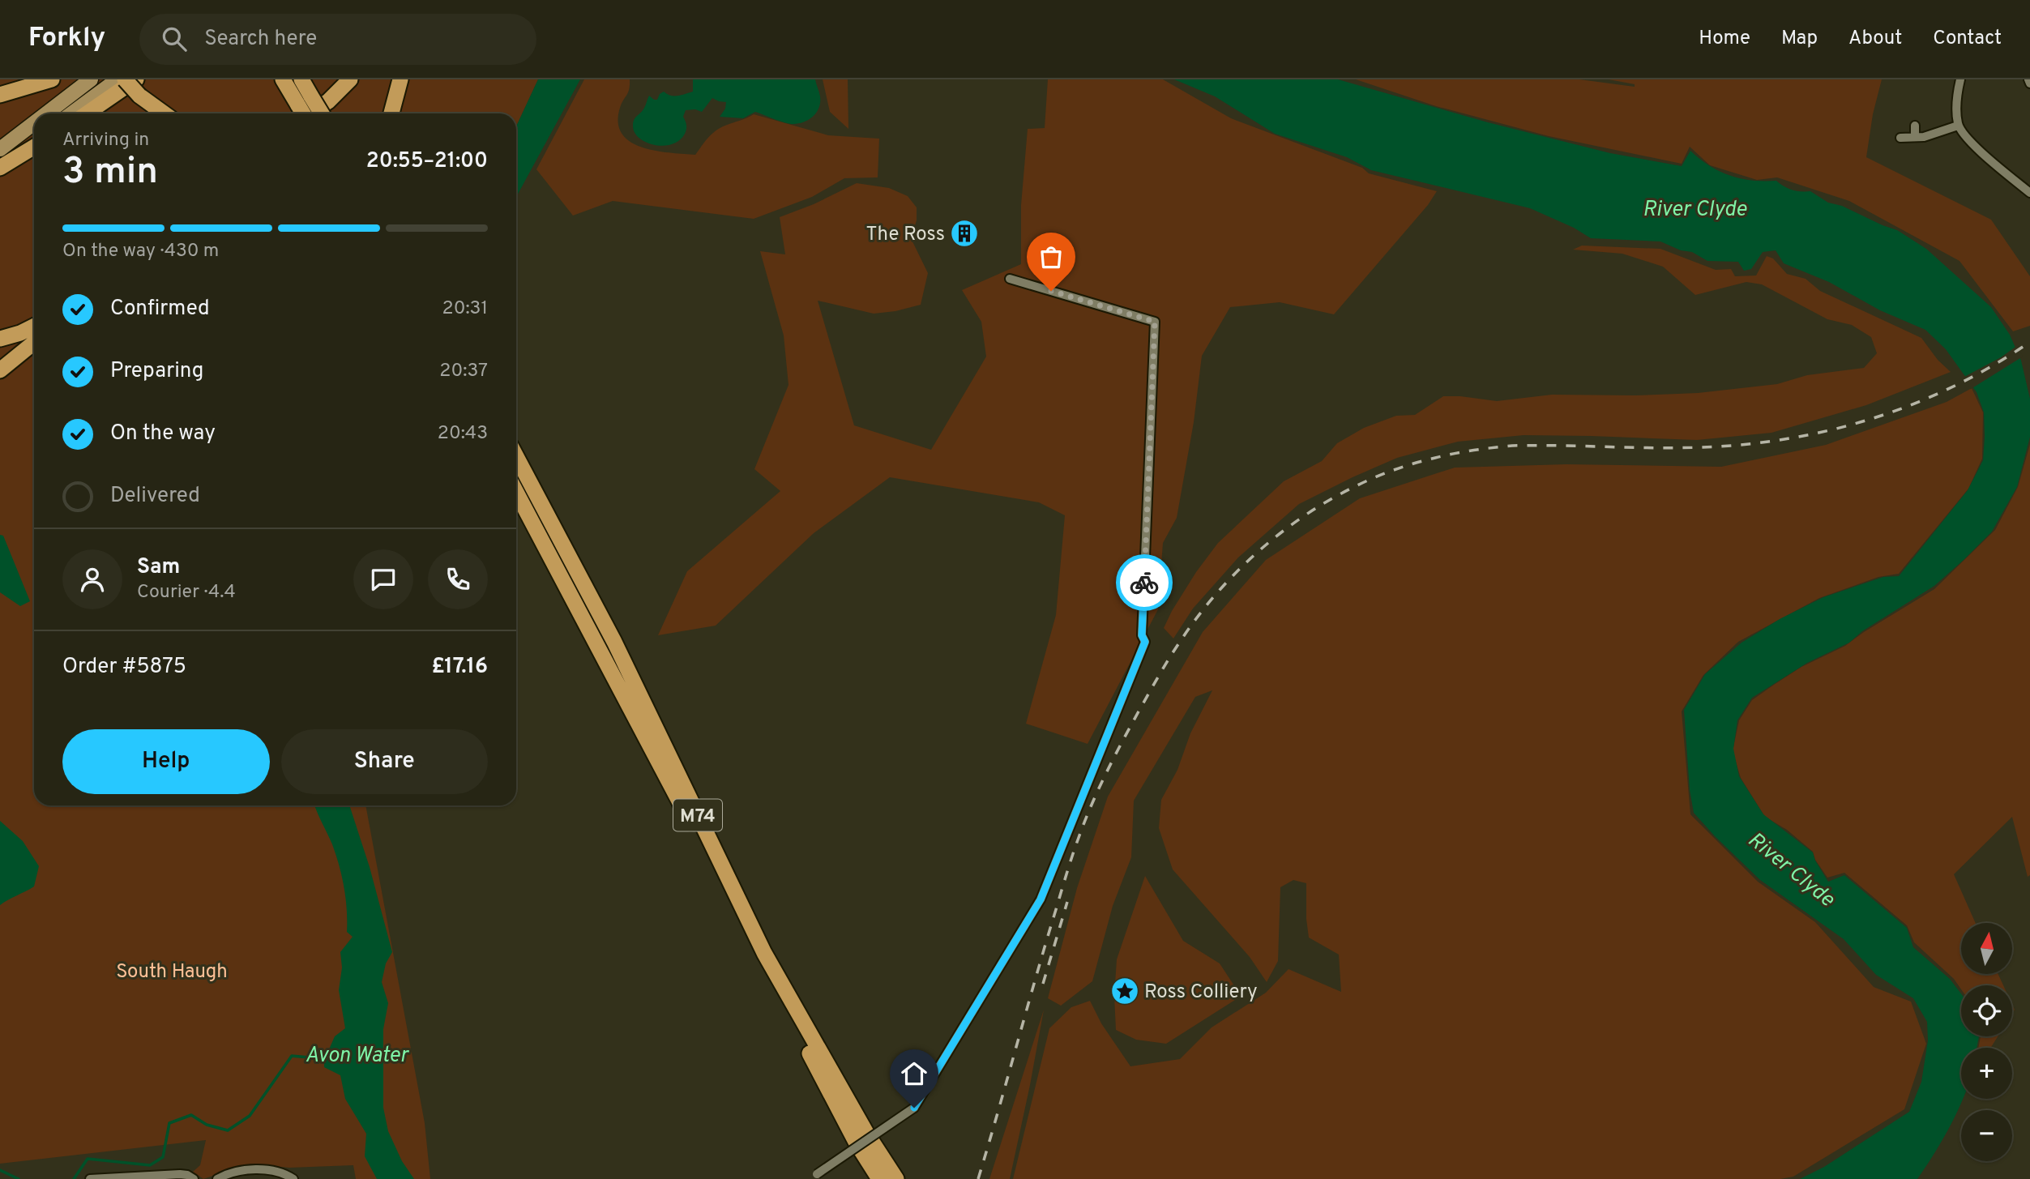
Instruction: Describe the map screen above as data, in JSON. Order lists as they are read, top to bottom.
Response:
{
  "streets": {
    "highway": ["M74"]
  },
  "water": ["River Clyde", "Avon Water"],
  "parks": ["South Haugh"],
  "places": {
    "building": ["The Ross"],
    "place": ["Ross Colliery"]
  },
  "north": "top",
  "page": {
    "header": "Forkly",
    "search": "Search here",
    "nav": [
      "Home",
      "Map",
      "About",
      "Contact"
    ],
    "heading": ["3 min", "Arriving in", "20:55–21:00"],
    "panel": [
      "Sam",
      "Courier · 4.4",
      "Order #5875",
      "£17.16"
    ],
    "bar": "On the way · 430 m",
    "list": [
      ["Confirmed", "20:31"],
      ["Preparing", "20:37"],
      ["On the way", "20:43"],
      "Delivered"
    ],
    "buttons": ["Help", "Share"],
    "map_buttons": ["+", "−"]
  }
}
